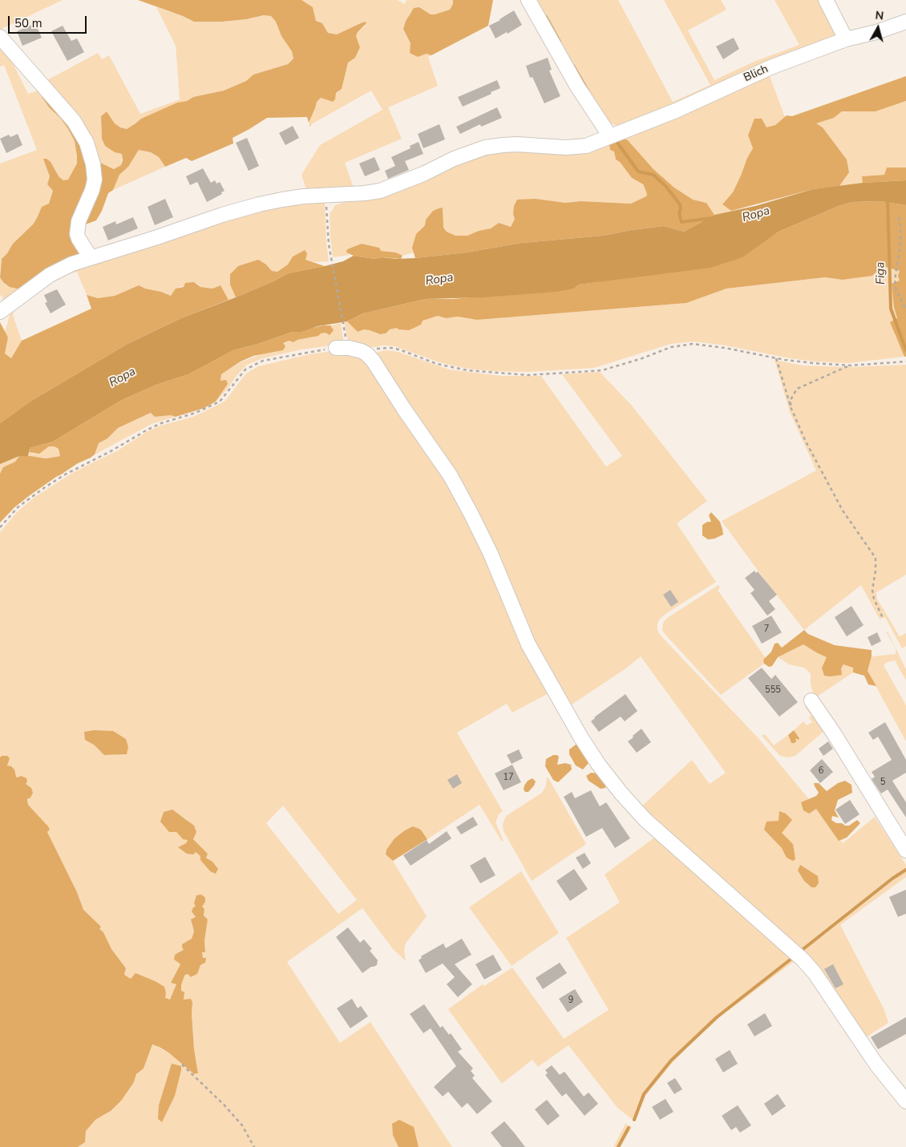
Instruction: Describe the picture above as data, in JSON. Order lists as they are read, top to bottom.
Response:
{
  "streets": {
    "street": ["Blich"]
  },
  "water": ["Ropa", "Figa"],
  "house_numbers": [
    "7",
    "555",
    "6",
    "17",
    "5",
    "9"
  ],
  "scale_bar": "50 m",
  "north": "top"
}
